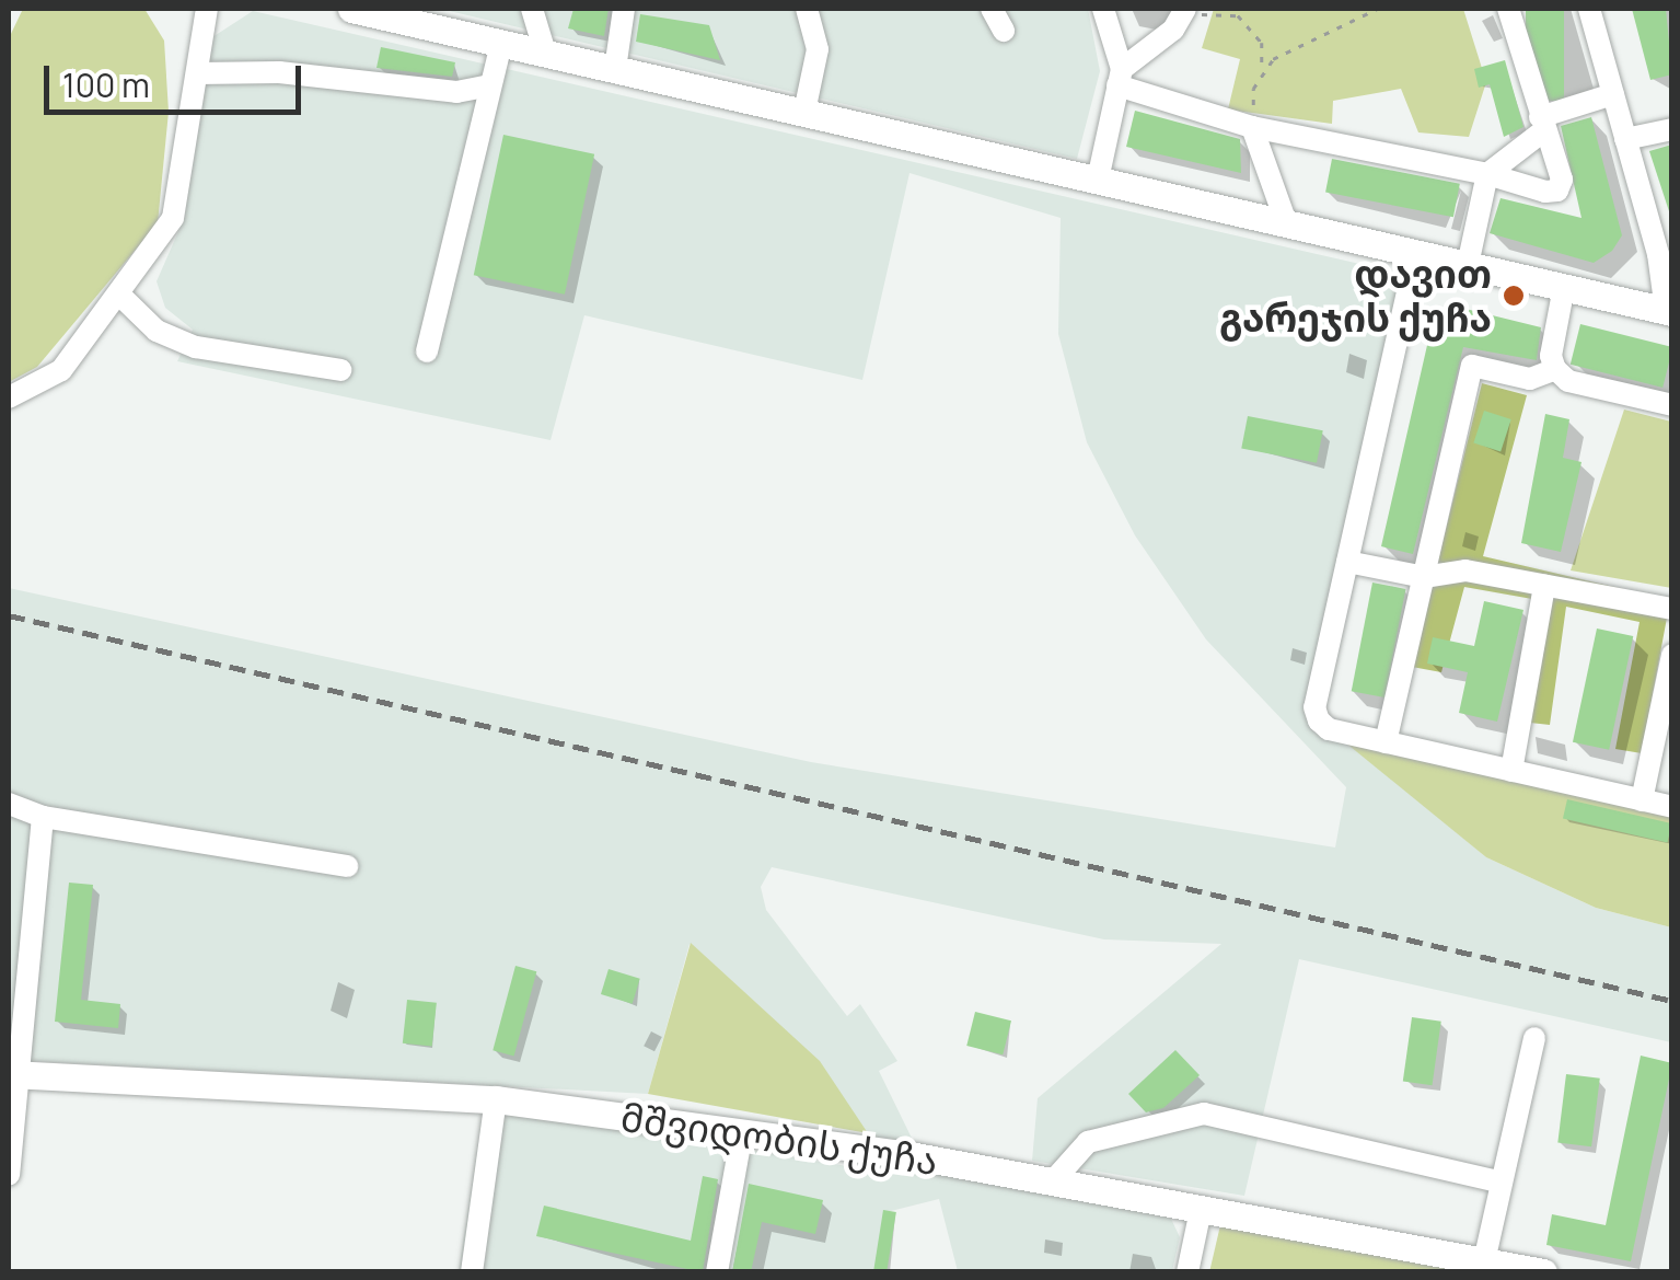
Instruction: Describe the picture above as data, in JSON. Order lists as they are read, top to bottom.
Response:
{
  "streets": {
    "main road": ["მშვიდობის ქუჩა"]
  },
  "places": ["დავით გარეჯის ქუჩა"],
  "scale_bar": "100 m"
}
